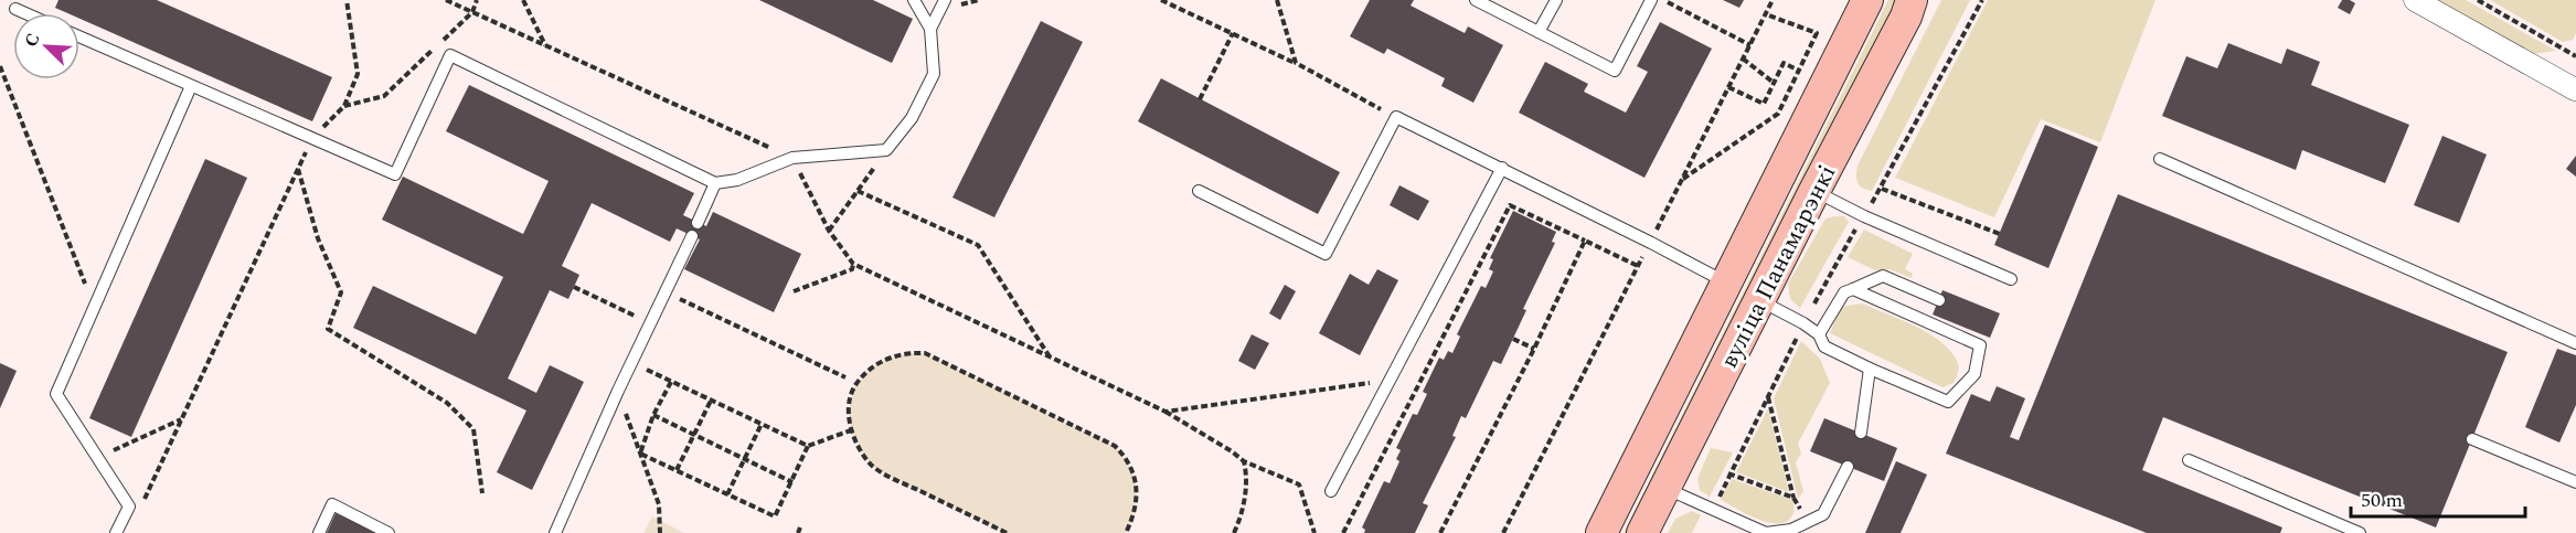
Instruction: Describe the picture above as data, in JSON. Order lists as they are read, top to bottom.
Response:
{
  "streets": {
    "main road": ["вуліца Панамарэнкі"]
  },
  "scale_bar": "50 m",
  "north": "top left"
}
